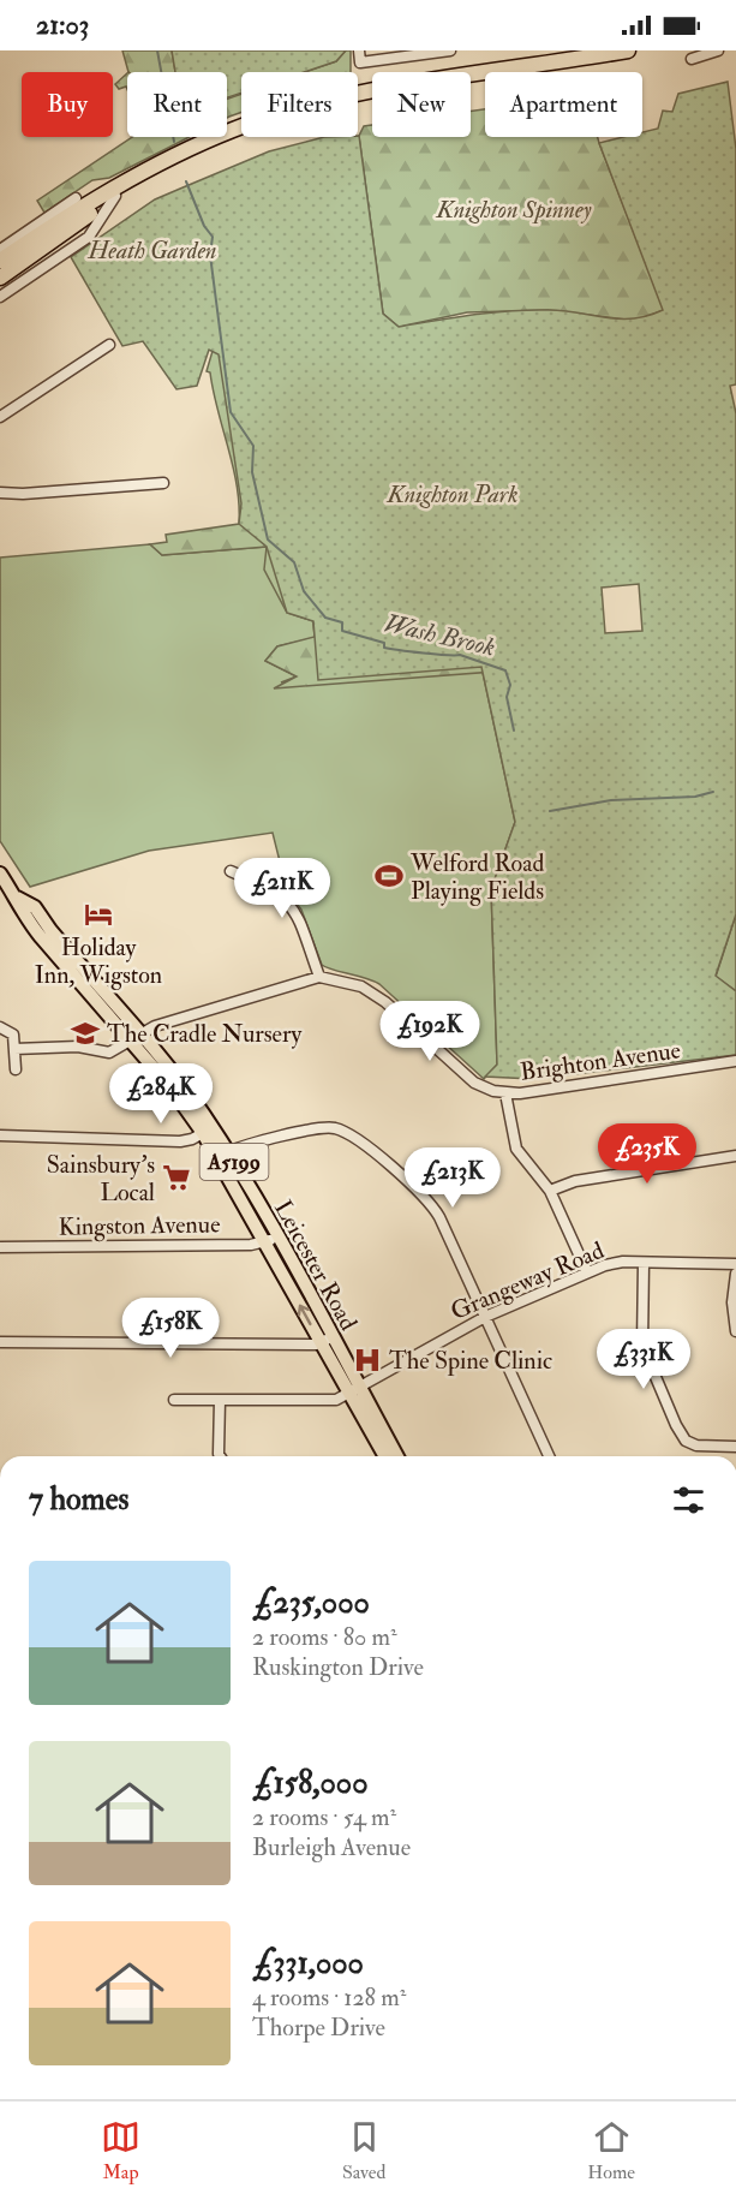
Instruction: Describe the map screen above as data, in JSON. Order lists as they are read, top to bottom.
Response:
{
  "streets": {
    "main road": ["A5199", "Leicester Road"],
    "street": ["Brighton Avenue", "Kingston Avenue", "Grangeway Road"]
  },
  "crossings": [
    ["Brighton Avenue", "Leicester Road"],
    ["Kingston Avenue", "Leicester Road"],
    ["Leicester Road", "Grangeway Road"]
  ],
  "water": ["Wash Brook"],
  "parks": ["Knighton Spinney", "Heath Garden", "Knighton Park"],
  "places": {
    "sports": ["Welford Road Playing Fields"],
    "hotel": ["Holiday Inn, Wigston"],
    "school or university": ["The Cradle Nursery"],
    "supermarket": ["Sainsbury's Local"],
    "hospital": ["The Spine Clinic"]
  },
  "page": {
    "status": "21:03",
    "chip": [
      "Buy",
      "Rent",
      "Filters",
      "New",
      "Apartment"
    ],
    "price": [
      "£211K",
      "£192K",
      "£284K",
      "£235K",
      "£213K",
      "£158K",
      "£331K"
    ],
    "heading": "7 homes",
    "list": [
      {
        "name": "£235,000",
        "note": "2 rooms · 80 m² · Ruskington Drive"
      },
      {
        "name": "£158,000",
        "note": "2 rooms · 54 m² · Burleigh Avenue"
      },
      {
        "name": "£331,000",
        "note": "4 rooms · 128 m² · Thorpe Drive"
      }
    ],
    "tabs": ["Map", "Saved", "Home"]
  }
}
